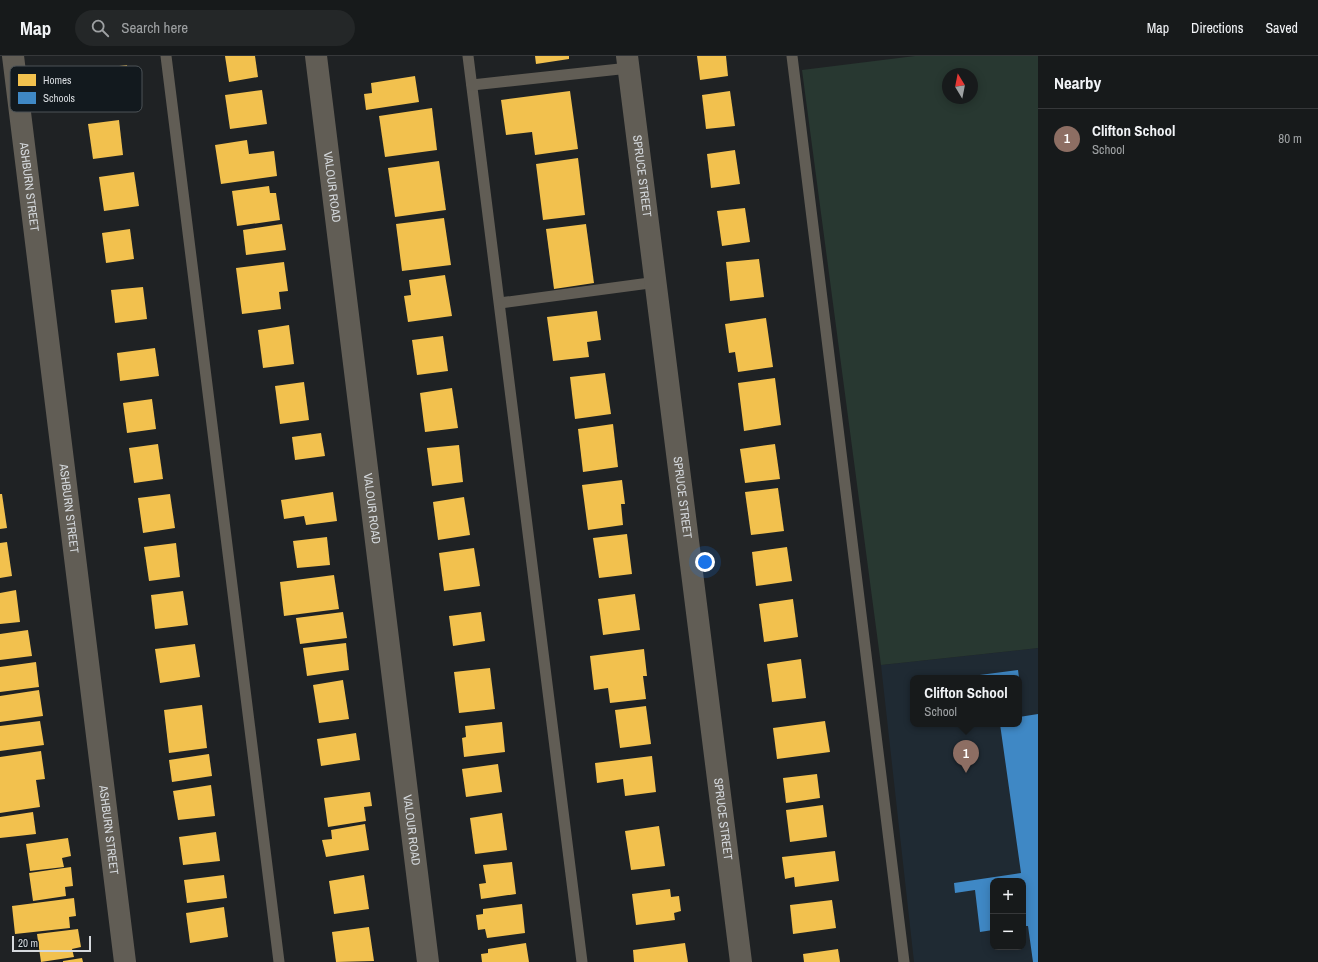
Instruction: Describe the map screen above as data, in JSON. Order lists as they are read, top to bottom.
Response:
{
  "streets": {
    "street": ["SPRUCE STREET", "ASHBURN STREET", "VALOUR ROAD"]
  },
  "legend": ["Homes", "Schools"],
  "scale_bar": "20 m",
  "north": "top",
  "page": {
    "header": "Map",
    "search": "Search here",
    "nav": ["Map", "Directions", "Saved"],
    "heading": "Nearby",
    "list": [
      {
        "mark": "1",
        "name": "Clifton School",
        "note": "School",
        "value": "80 m"
      }
    ],
    "popup": ["Clifton School", "School"],
    "pins": "1",
    "map_buttons": ["+", "−"],
    "scale": "20 m"
  }
}
